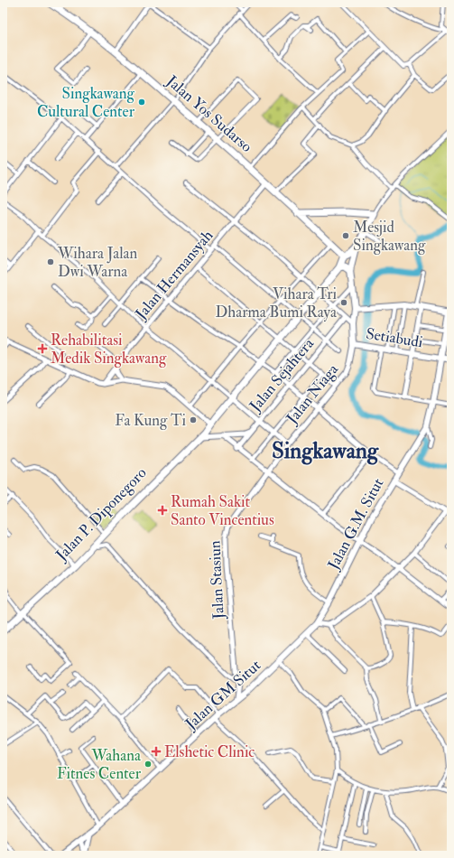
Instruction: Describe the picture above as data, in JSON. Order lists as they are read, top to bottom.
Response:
{
  "streets": {
    "main road": [
      "Jalan Yos Sudarso",
      "Setiabudi",
      "Jalan P. Diponegoro",
      "Jalan G.M. Situt",
      "Jalan GM Situt"
    ],
    "street": [
      "Jalan Hermansyah",
      "Jalan Sejahtera",
      "Jalan Niaga",
      "Jalan Stasiun"
    ]
  },
  "crossings": [
    ["Jalan Yos Sudarso", "Jalan Hermansyah"],
    ["Setiabudi", "Jalan Sejahtera"],
    ["Setiabudi", "Jalan Niaga"],
    ["Setiabudi", "Jalan G.M. Situt"],
    ["Jalan Niaga", "Jalan Stasiun"],
    ["Jalan G.M. Situt", "Jalan GM Situt"],
    ["Jalan Stasiun", "Jalan GM Situt"]
  ],
  "districts": ["Singkawang"],
  "places": {
    "other": [
      "Singkawang Cultural Center",
      "Mesjid Singkawang",
      "Wihara Jalan Dwi Warna",
      "Vihara Tri Dharma Bumi Raya",
      "Fa Kung Ti",
      "Wahana Fitnes Center"
    ],
    "health": ["Rehabilitasi Medik Singkawang", "Rumah Sakit Santo Vincentius", "Elshetic Clinic"]
  }
}
